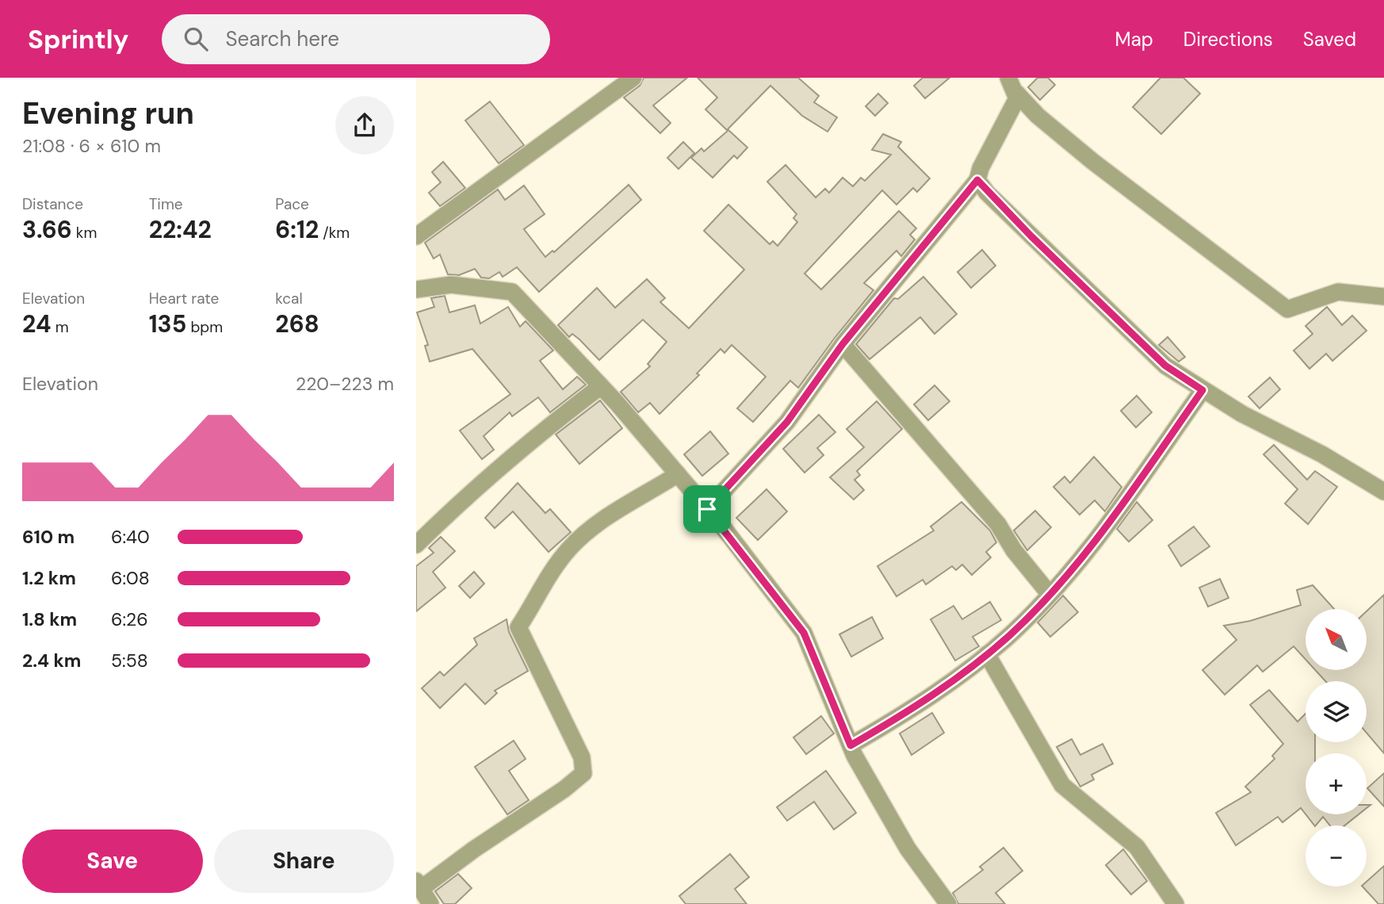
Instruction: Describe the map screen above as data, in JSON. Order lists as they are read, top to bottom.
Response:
{
  "north": "top left",
  "page": {
    "header": "Sprintly",
    "search": "Search here",
    "nav": ["Map", "Directions", "Saved"],
    "heading": ["Evening run", "21:08 · 6 × 610 m"],
    "stats": [
      ["Distance", "3.66 km"],
      ["Time", "22:42"],
      ["Pace", "6:12 /km"],
      ["Elevation", "24 m"],
      ["Heart rate", "135 bpm"],
      ["kcal", "268"]
    ],
    "chart": ["Elevation", "220–223 m"],
    "list": [
      {
        "name": "610 m",
        "note": "6:40"
      },
      {
        "name": "1.2 km",
        "note": "6:08"
      },
      {
        "name": "1.8 km",
        "note": "6:26"
      },
      {
        "name": "2.4 km",
        "note": "5:58"
      }
    ],
    "map_buttons": ["+", "−"],
    "buttons": ["Save", "Share"]
  }
}
